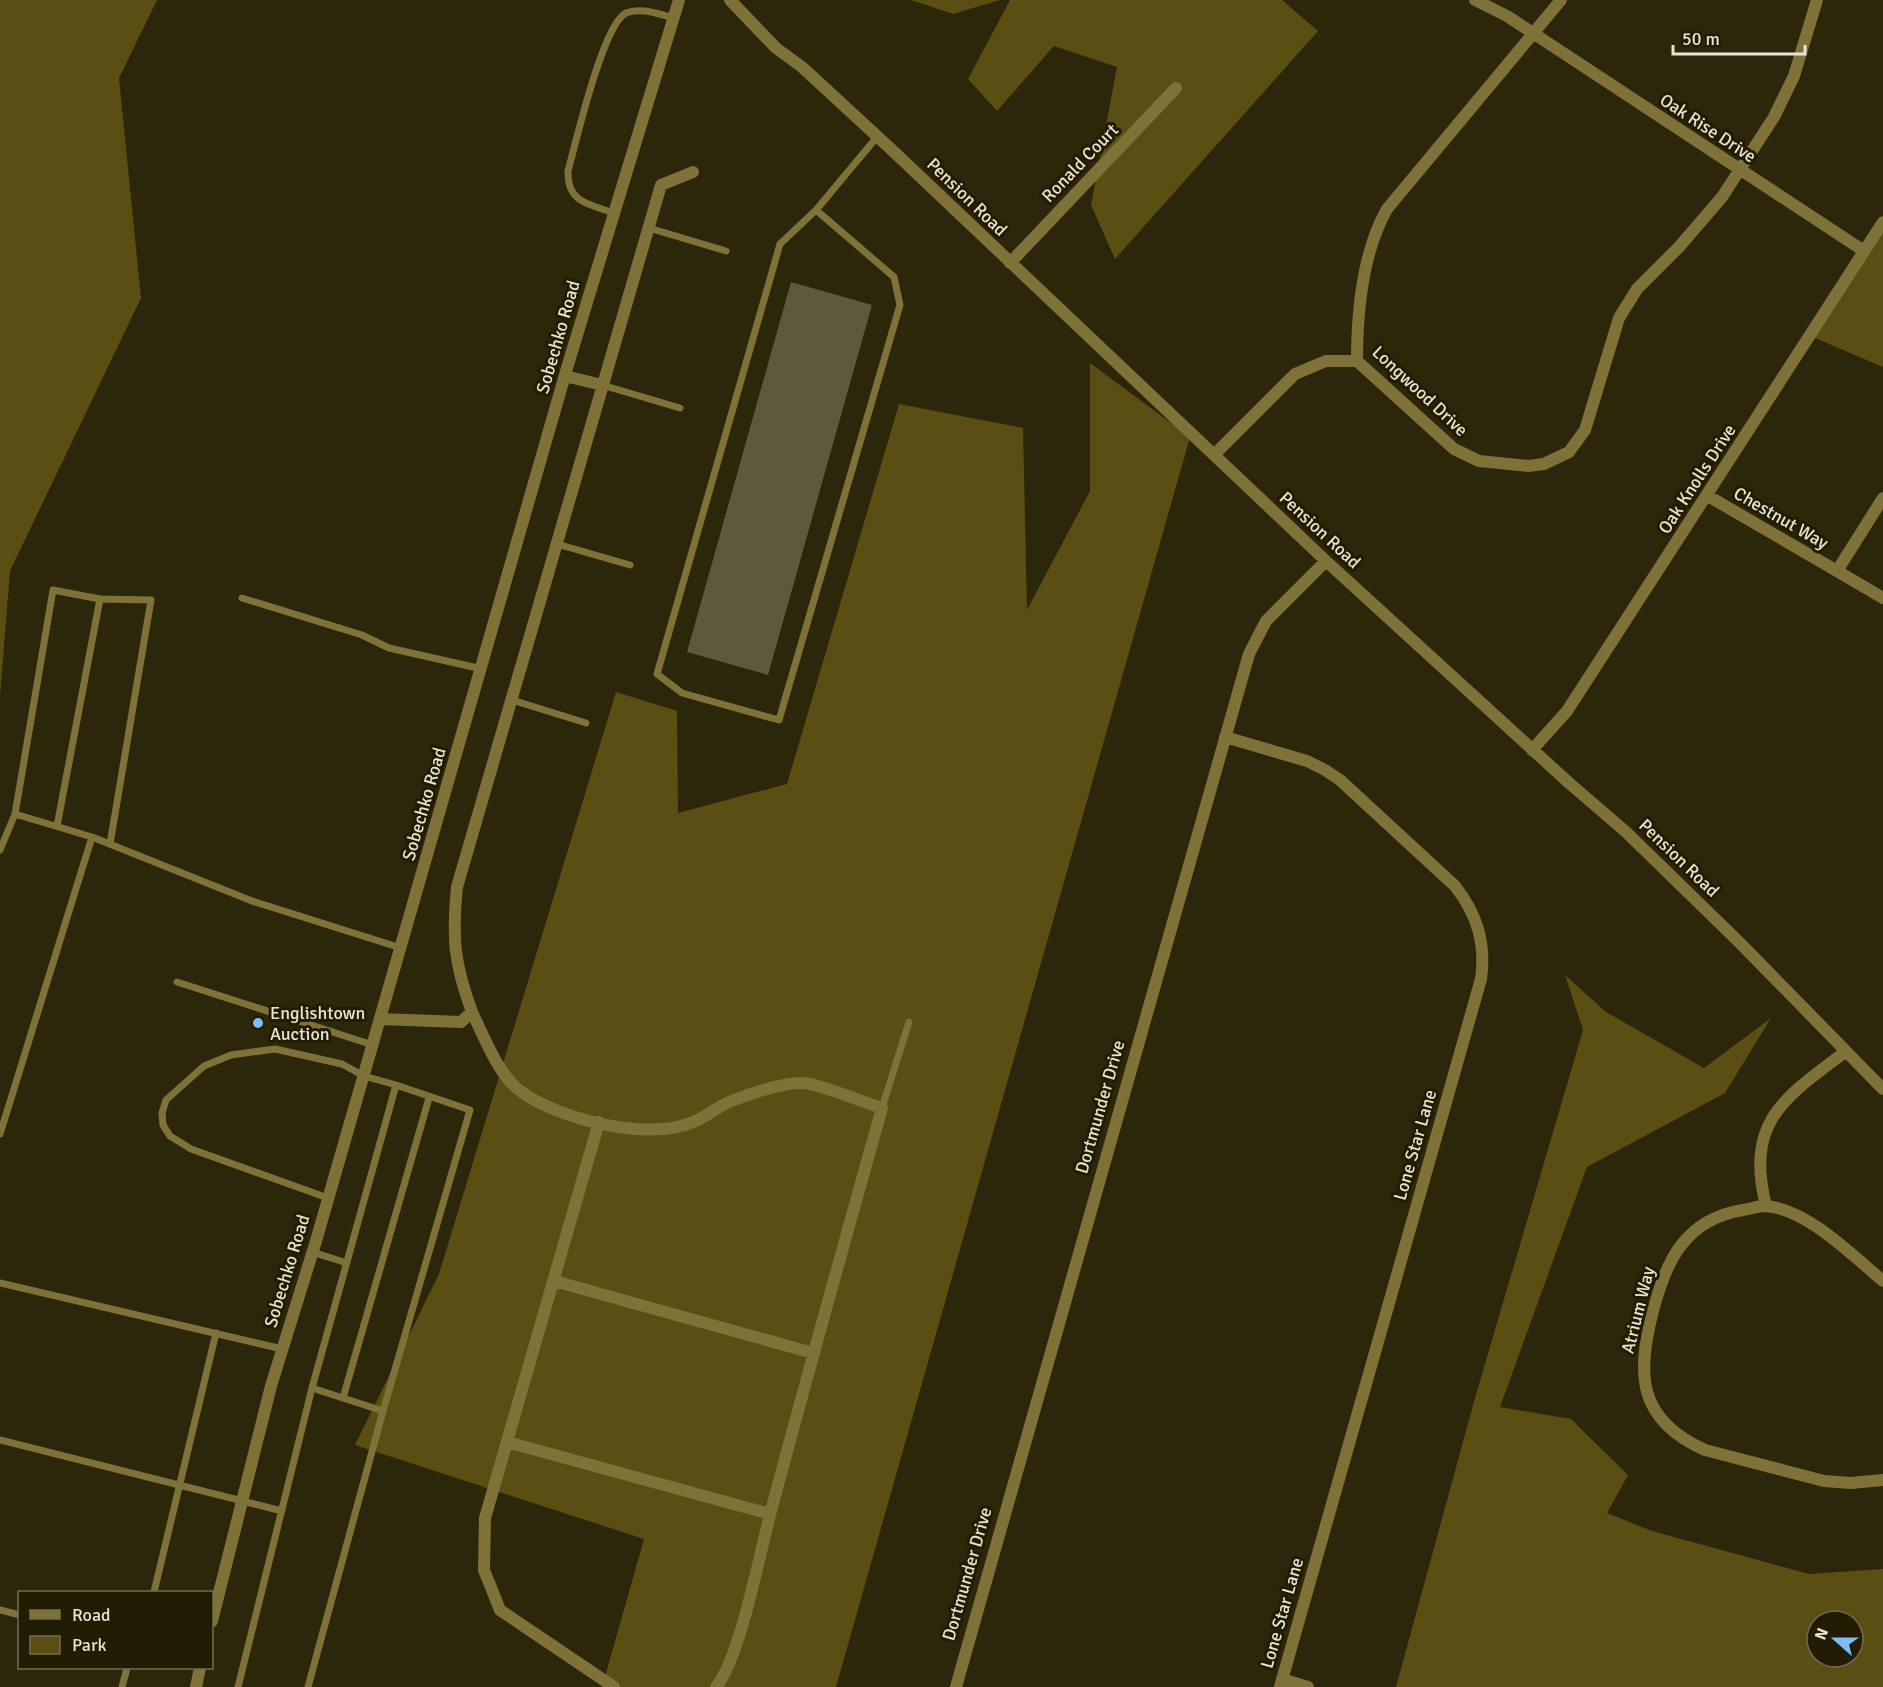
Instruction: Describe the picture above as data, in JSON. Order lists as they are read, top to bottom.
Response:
{
  "streets": {
    "street": [
      "Oak Rise Drive",
      "Ronald Court",
      "Pension Road",
      "Sobechko Road",
      "Longwood Drive",
      "Oak Knolls Drive",
      "Chestnut Way",
      "Dortmunder Drive",
      "Lone Star Lane",
      "Atrium Way"
    ]
  },
  "crossings": [
    ["Oak Rise Drive", "Longwood Drive"],
    ["Oak Rise Drive", "Oak Knolls Drive"],
    ["Ronald Court", "Pension Road"],
    ["Pension Road", "Oak Knolls Drive"],
    ["Pension Road", "Dortmunder Drive"],
    ["Oak Knolls Drive", "Chestnut Way"],
    ["Dortmunder Drive", "Lone Star Lane"]
  ],
  "places": ["Englishtown Auction"],
  "legend": ["Road", "Park"],
  "scale_bar": "50 m",
  "north": "left"
}
